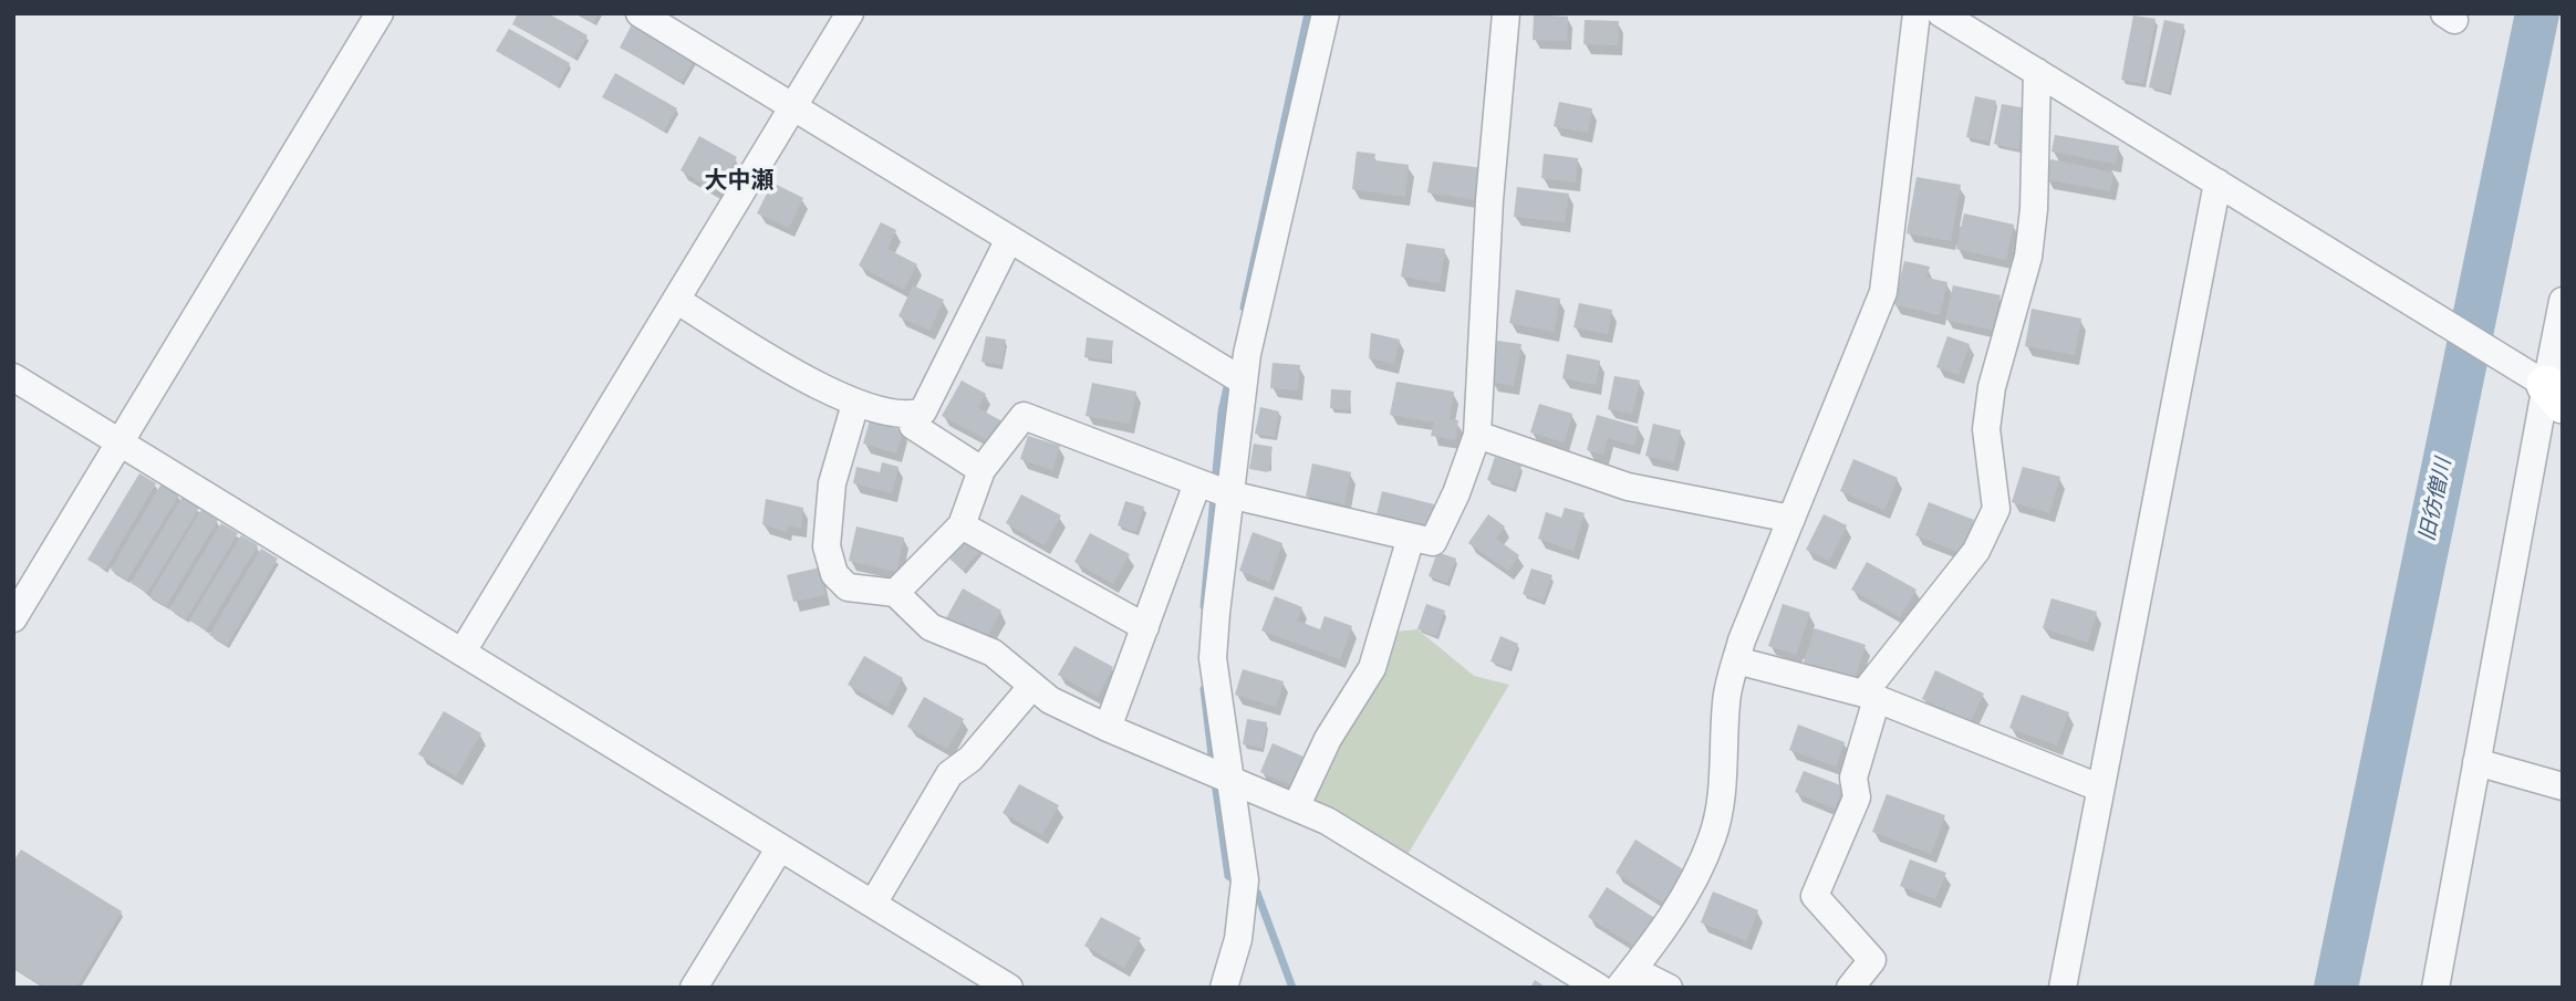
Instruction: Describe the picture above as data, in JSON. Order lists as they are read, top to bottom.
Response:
{
  "districts": ["大中瀬"],
  "water": ["旧彷僧川"]
}
